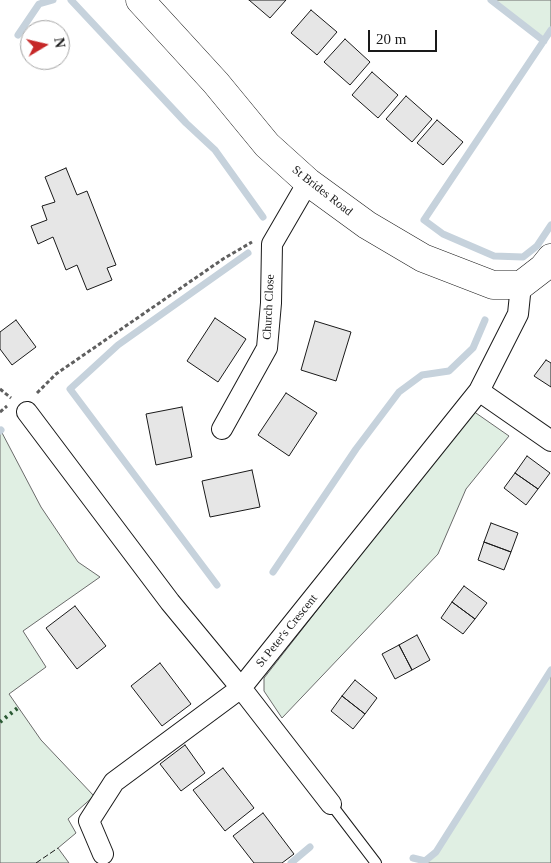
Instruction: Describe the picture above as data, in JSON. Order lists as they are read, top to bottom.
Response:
{
  "streets": {
    "main road": ["St Brides Road"],
    "street": ["Church Close", "St Peter's Crescent"]
  },
  "crossings": [
    ["St Brides Road", "Church Close"],
    ["St Brides Road", "St Peter's Crescent"]
  ],
  "scale_bar": "20 m",
  "north": "right"
}
